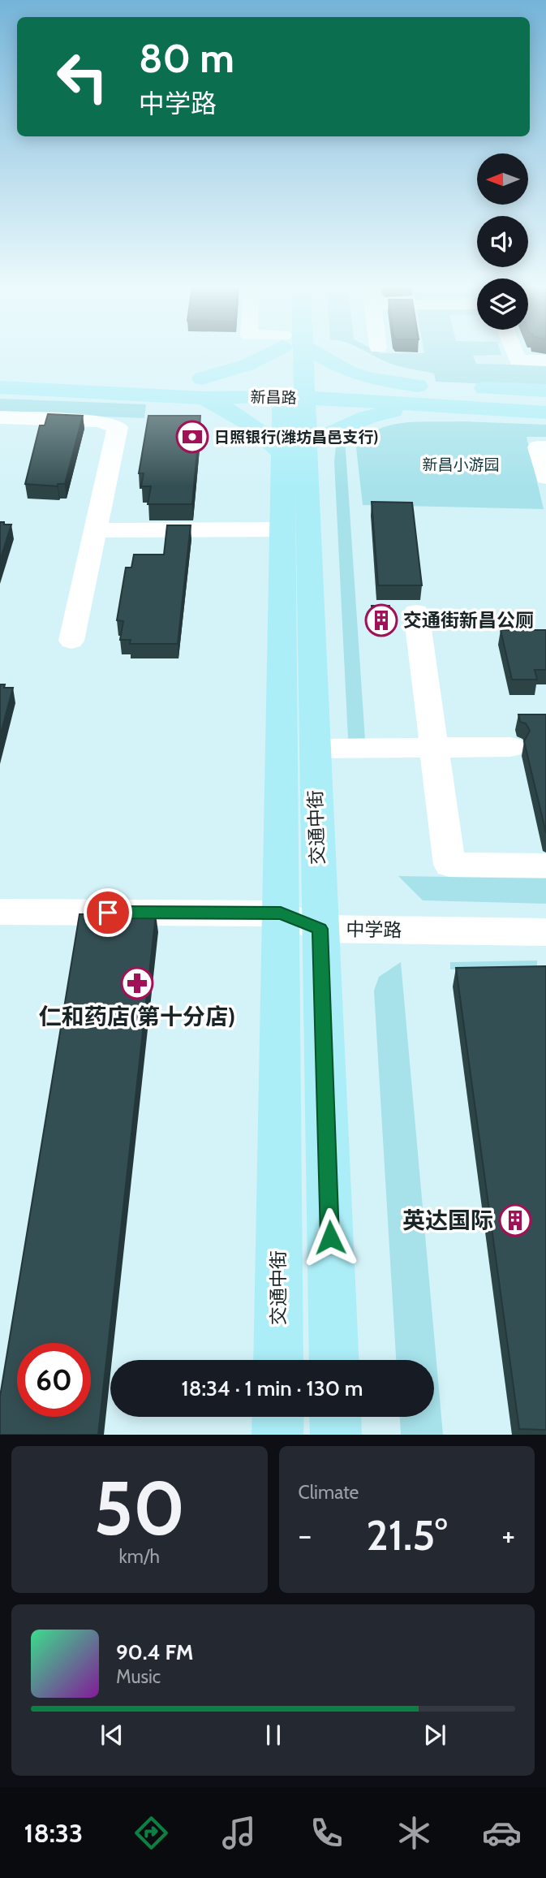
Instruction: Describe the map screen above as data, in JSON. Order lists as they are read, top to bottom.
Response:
{
  "streets": {
    "main road": ["新昌路", "交通中街"],
    "street": ["中学路"]
  },
  "crossings": [
    ["新昌路", "交通中街"],
    ["交通中街", "中学路"]
  ],
  "parks": ["新昌小游园"],
  "places": {
    "bank": ["日照银行(潍坊昌邑支行)"],
    "building": ["交通街新昌公厕", "英达国际"],
    "pharmacy": ["仁和药店(第十分店)"]
  },
  "north": "left",
  "page": {
    "turn": ["80 m", "中学路"],
    "limit": "60",
    "trip": "18:34 · 1 min · 130 m",
    "tile": [
      ["50", "km/h"],
      "Climate"
    ],
    "heat": ["−", "21.5°", "+"],
    "song": ["90.4 FM", "Music"],
    "tabs": "18:33"
  }
}
